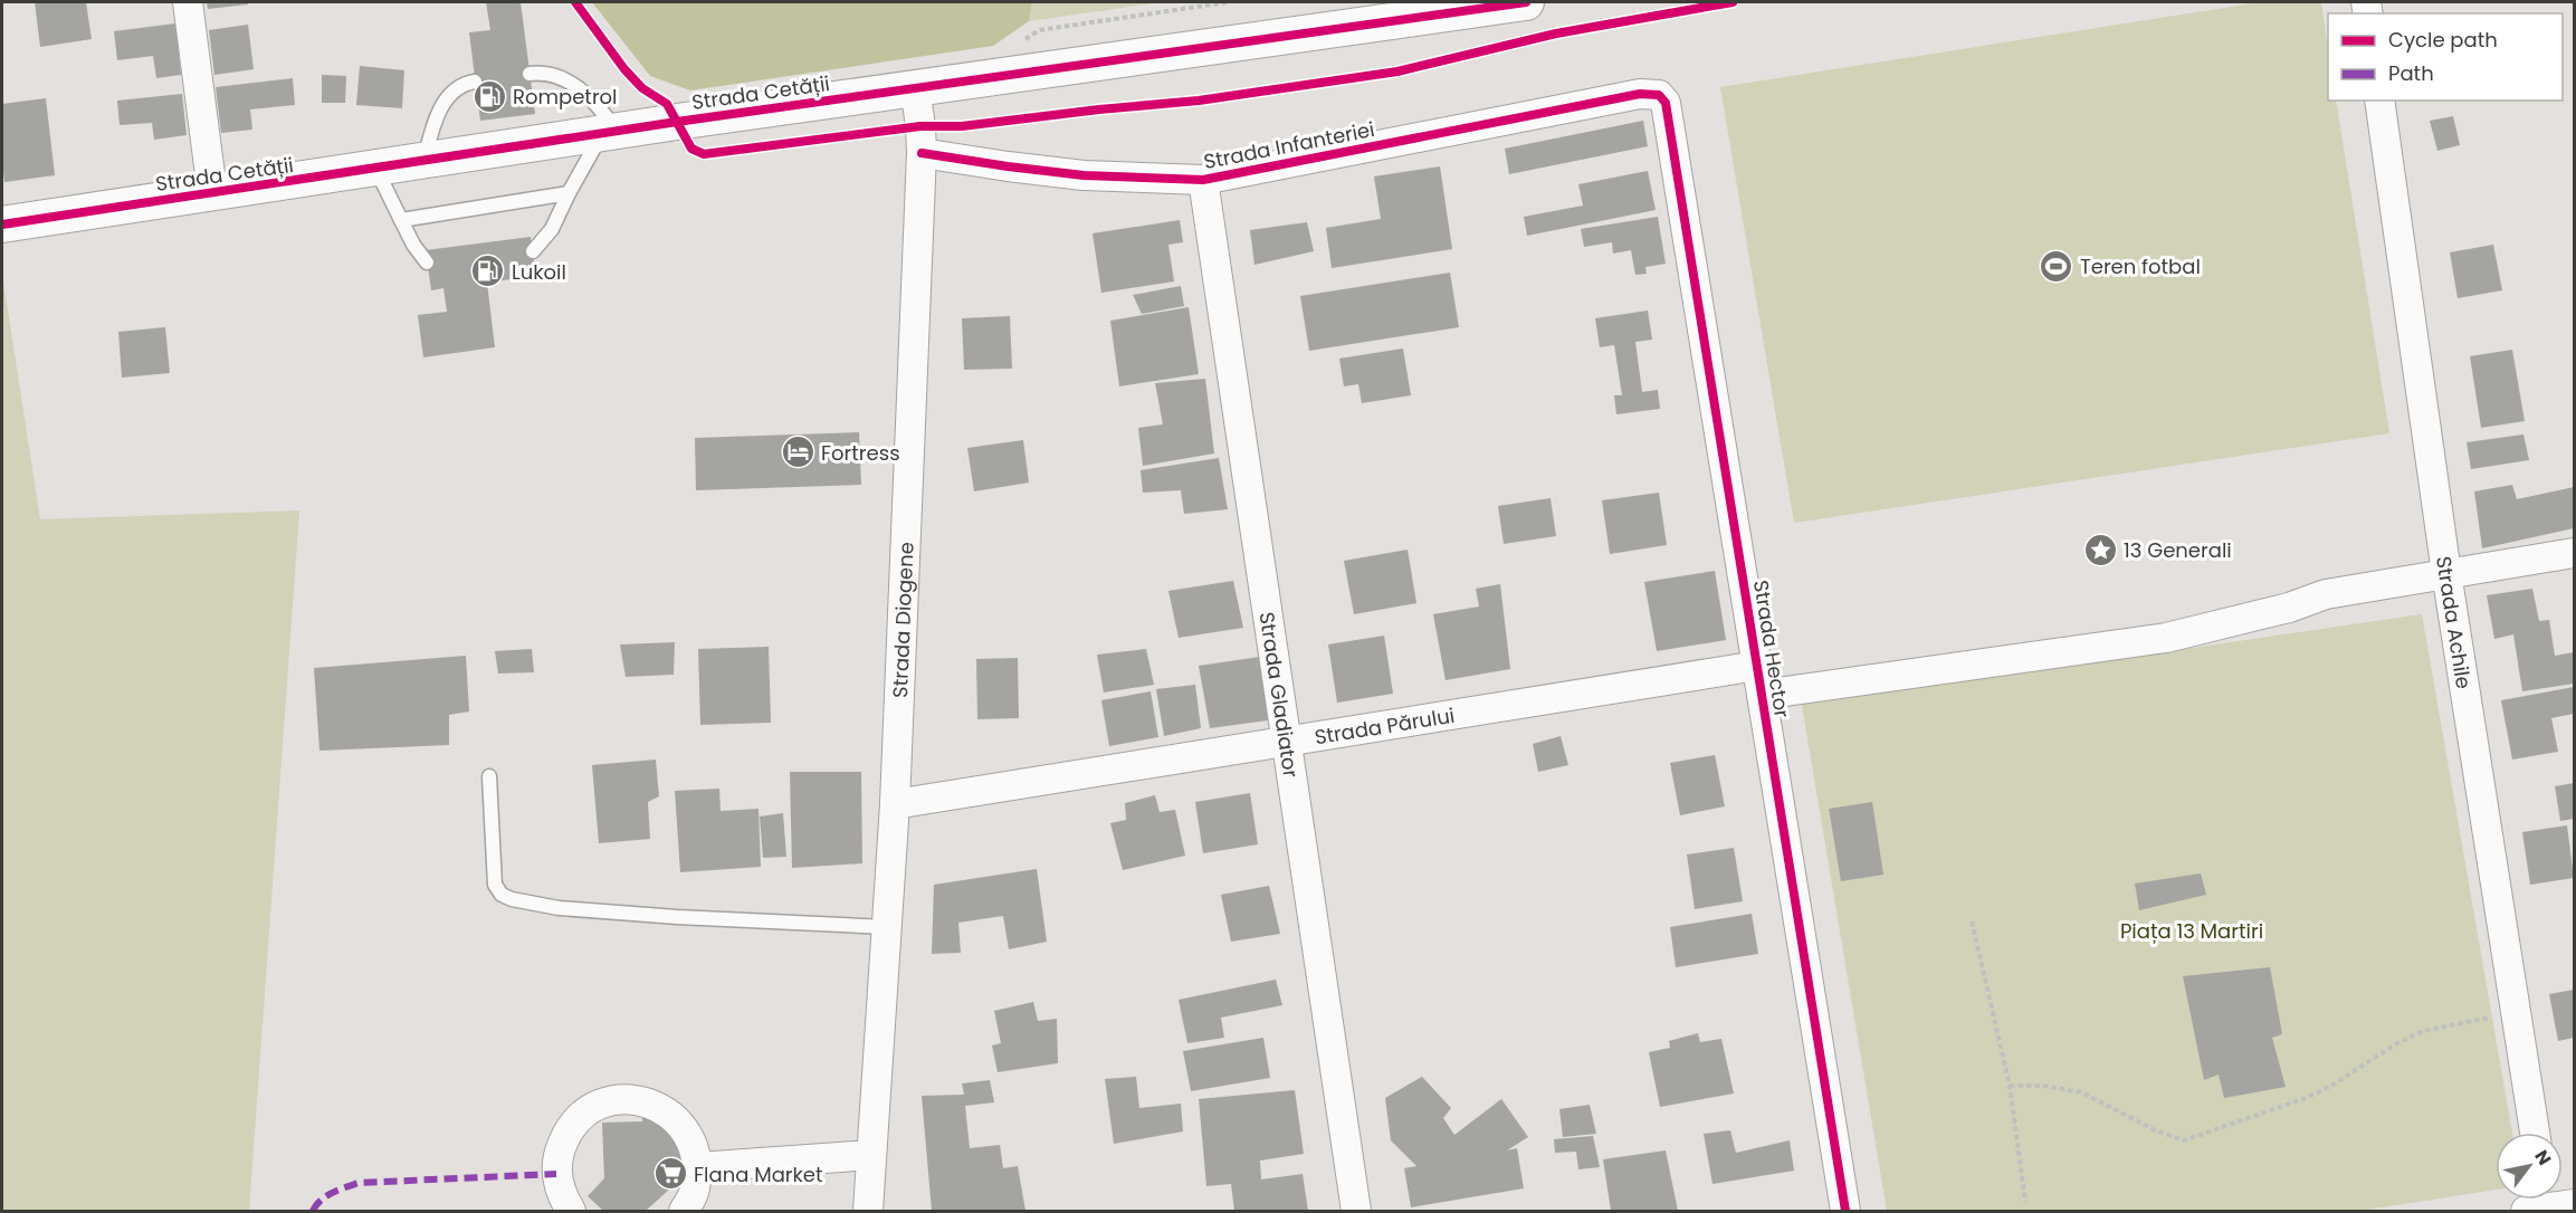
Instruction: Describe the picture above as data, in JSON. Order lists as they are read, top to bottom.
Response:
{
  "streets": {
    "street": [
      "Strada Cetății",
      "Strada Infanteriei",
      "Strada Diogene",
      "Strada Achile",
      "Strada Hector",
      "Strada Gladiator",
      "Strada Părului"
    ]
  },
  "crossings": [
    ["Strada Cetății", "Strada Diogene"],
    ["Strada Infanteriei", "Strada Diogene"],
    ["Strada Infanteriei", "Strada Hector"],
    ["Strada Infanteriei", "Strada Gladiator"],
    ["Strada Diogene", "Strada Părului"],
    ["Strada Hector", "Strada Părului"],
    ["Strada Gladiator", "Strada Părului"]
  ],
  "parks": ["Piața 13 Martiri"],
  "places": {
    "fuel station": ["Rompetrol", "Lukoil"],
    "sports": ["Teren fotbal"],
    "hotel": ["Fortress"],
    "place": ["13 Generali"],
    "supermarket": ["Flana Market"]
  },
  "legend": ["Cycle path", "Path"],
  "north": "top right"
}
